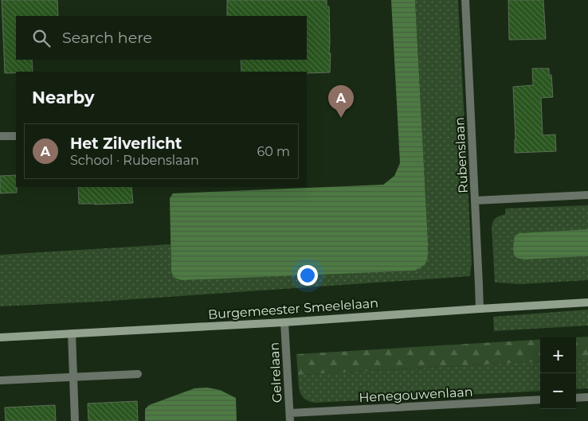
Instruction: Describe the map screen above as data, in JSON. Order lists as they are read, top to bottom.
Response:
{
  "streets": {
    "street": [
      "Rubenslaan",
      "Burgemeester Smeelelaan",
      "Gelrelaan",
      "Henegouwenlaan"
    ]
  },
  "crossings": [
    ["Rubenslaan", "Burgemeester Smeelelaan"],
    ["Burgemeester Smeelelaan", "Gelrelaan"],
    ["Gelrelaan", "Henegouwenlaan"]
  ],
  "page": {
    "search": "Search here",
    "heading": "Nearby",
    "pins": "A",
    "list": [
      {
        "mark": "A",
        "name": "Het Zilverlicht",
        "note": "School · Rubenslaan",
        "value": "60 m"
      }
    ],
    "map_buttons": ["+", "−"]
  }
}
